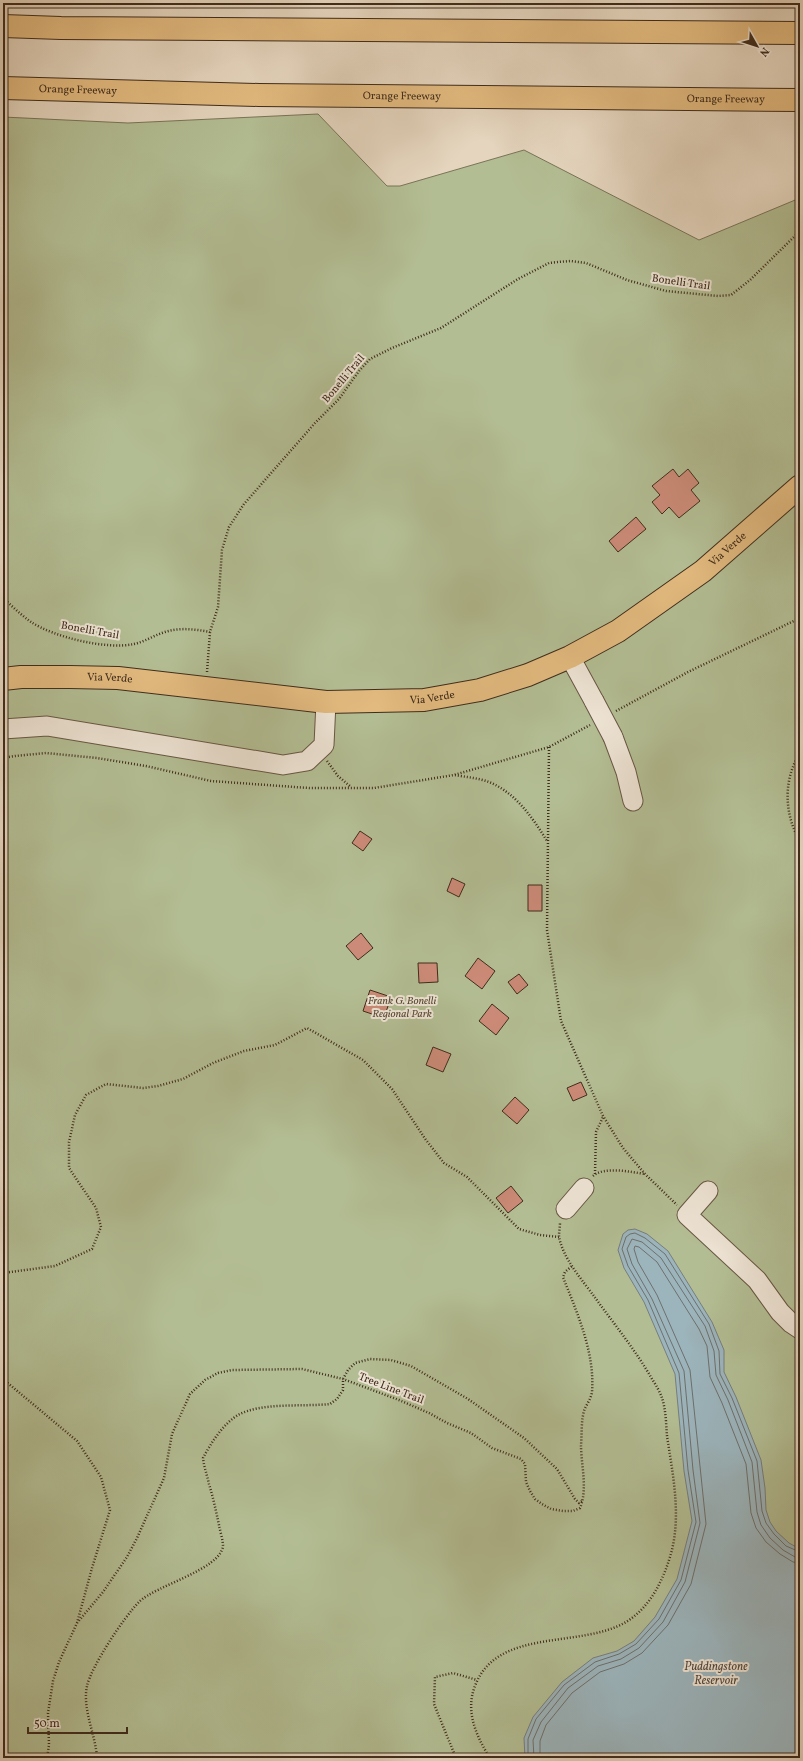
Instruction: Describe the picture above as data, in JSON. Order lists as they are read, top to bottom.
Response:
{
  "streets": {
    "main road": ["Orange Freeway", "Via Verde"],
    "path": ["Bonelli Trail", "Tree Line Trail"]
  },
  "water": ["Puddingstone Reservoir"],
  "parks": ["Frank G. Bonelli Regional Park"],
  "scale_bar": "50 m",
  "north": "bottom right"
}
